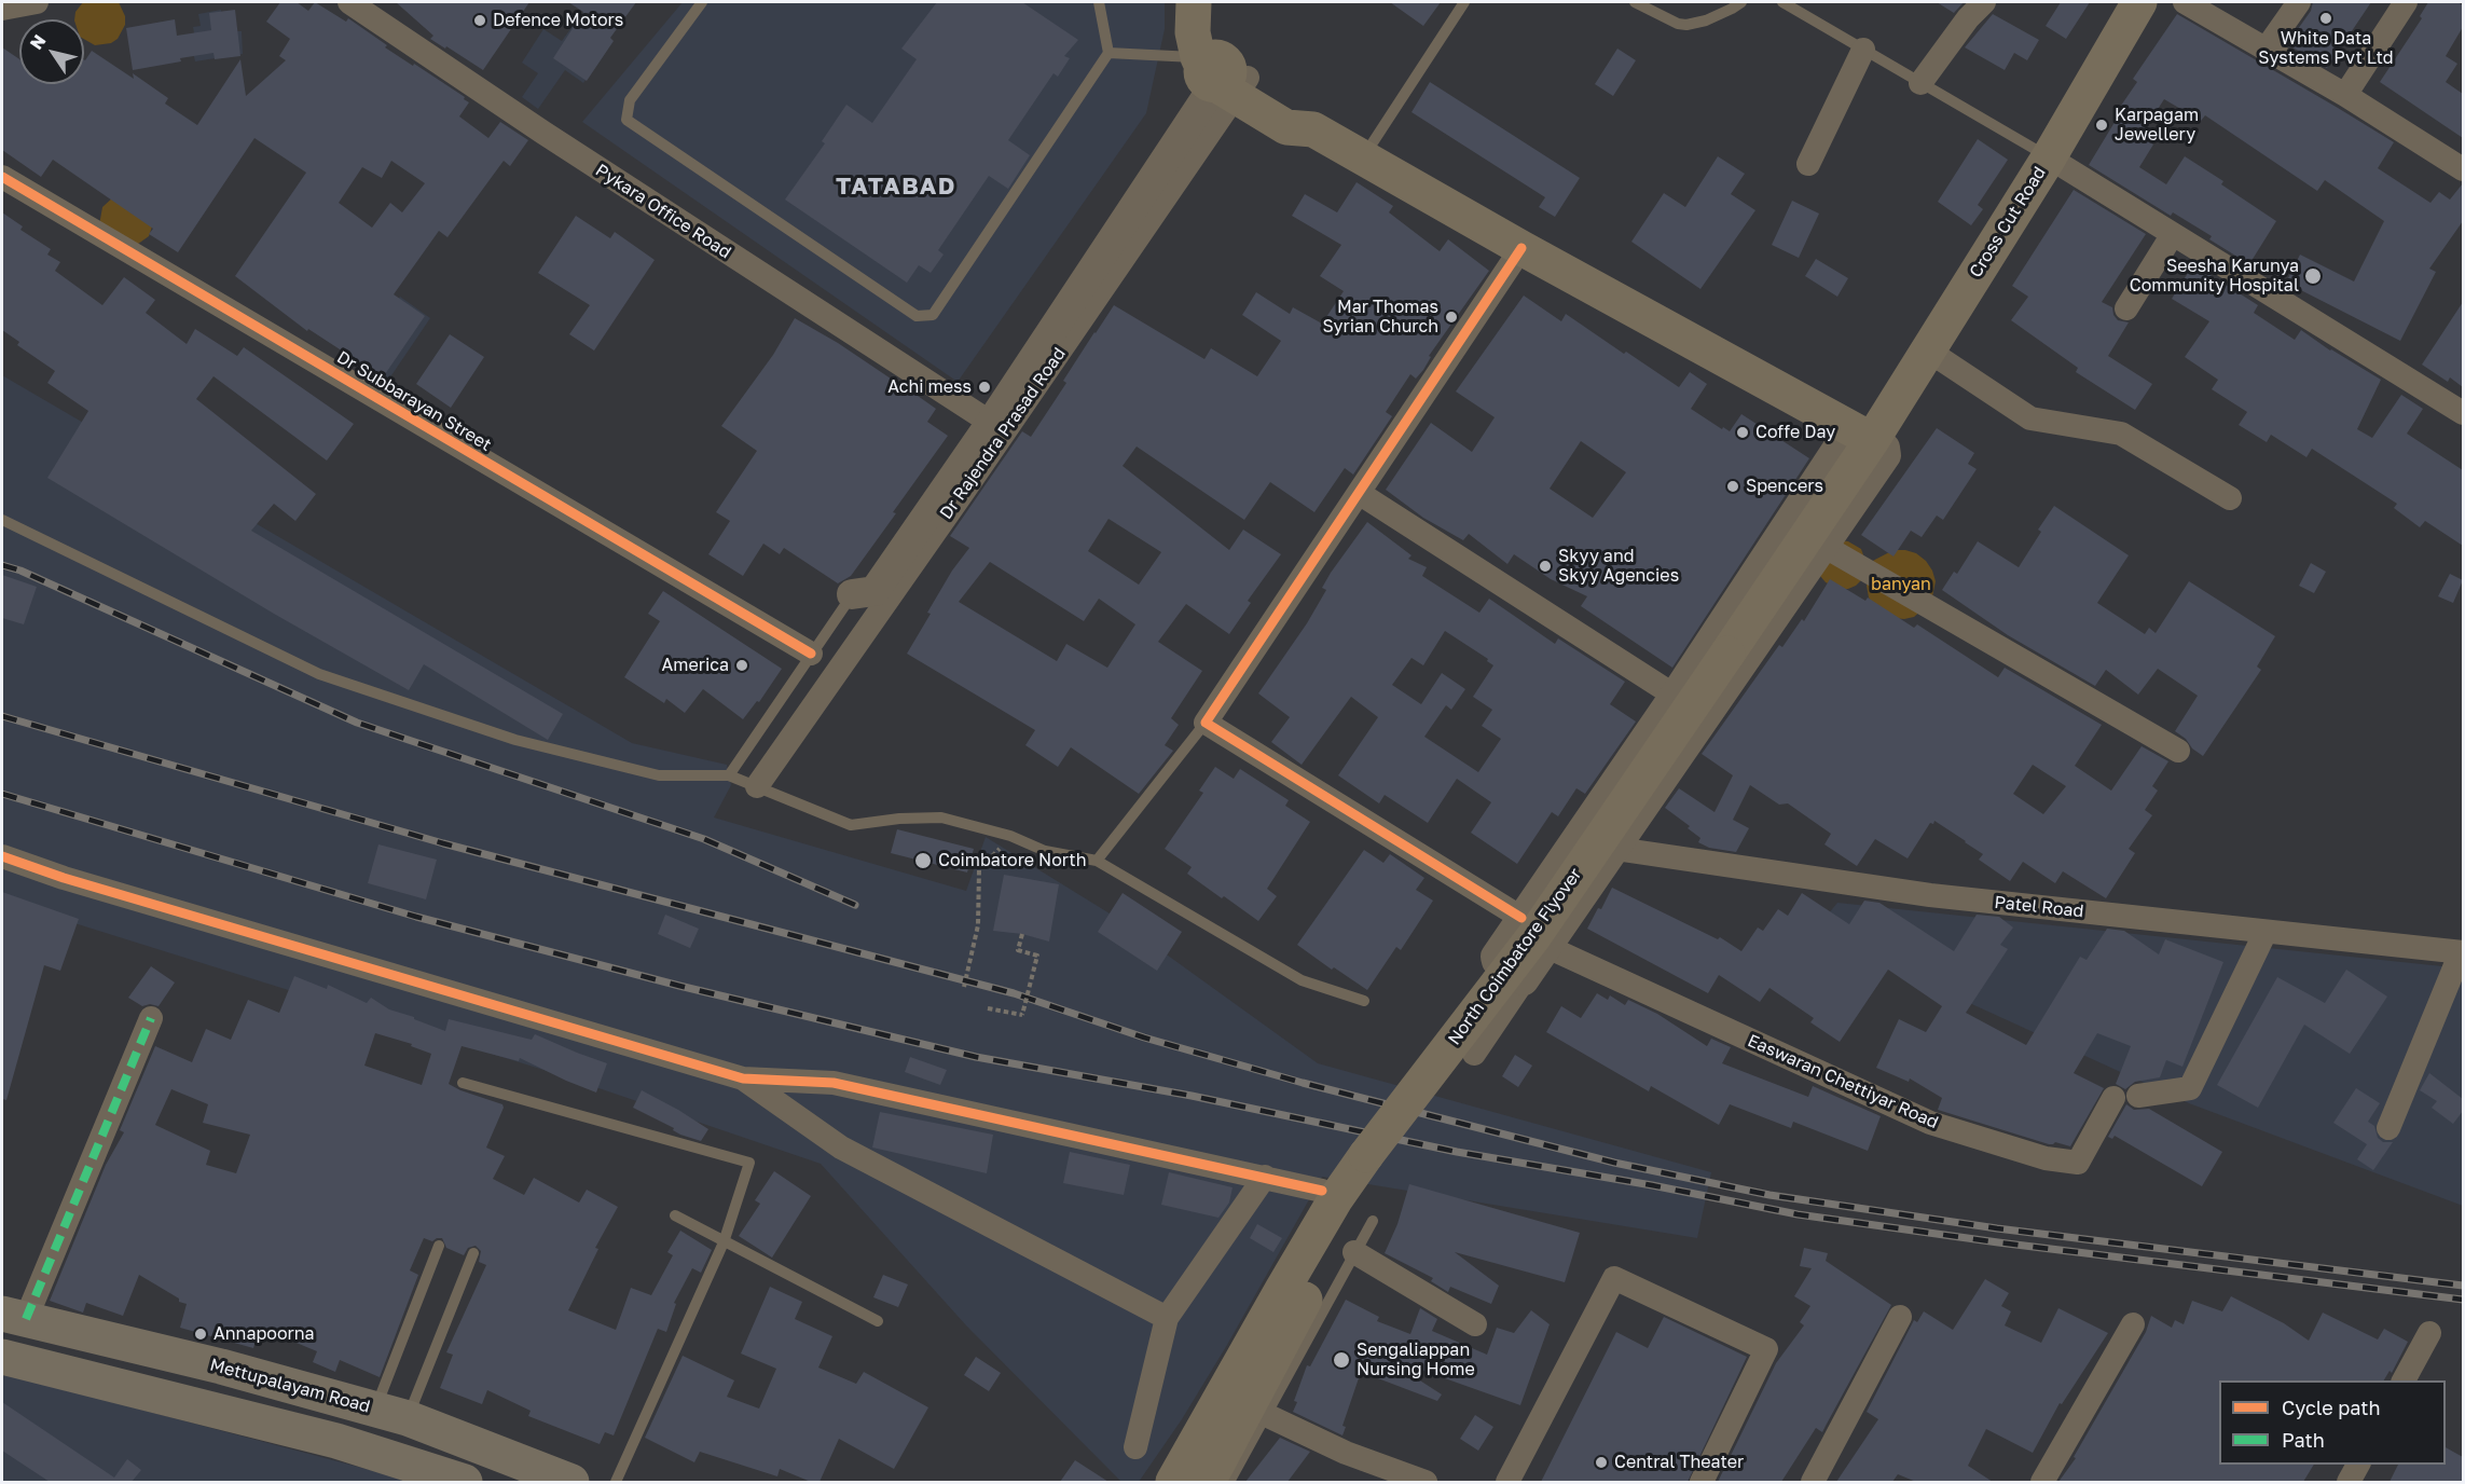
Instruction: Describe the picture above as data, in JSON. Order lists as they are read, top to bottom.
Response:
{
  "streets": {
    "highway": ["Mettupalayam Road"],
    "main road": ["Cross Cut Road", "North Coimbatore Flyover"],
    "street": [
      "Pykara Office Road",
      "Dr Subbarayan Street",
      "Dr Rajendra Prasad Road",
      "Patel Road",
      "Easwaran Chettiyar Road"
    ]
  },
  "crossings": [
    ["Cross Cut Road", "North Coimbatore Flyover"]
  ],
  "districts": ["TATABAD"],
  "parks": ["banyan"],
  "places": [
    "White Data Systems Pvt Ltd",
    "Defence Motors",
    "Karpagam Jewellery",
    "Seesha Karunya Community Hospital",
    "Mar Thomas Syrian Church",
    "Achi mess",
    "Coffe Day",
    "Spencers",
    "Skyy and Skyy Agencies",
    "America",
    "Coimbatore North",
    "Annapoorna",
    "Sengaliappan Nursing Home",
    "Central Theater"
  ],
  "legend": ["Cycle path", "Path"],
  "north": "top left"
}
